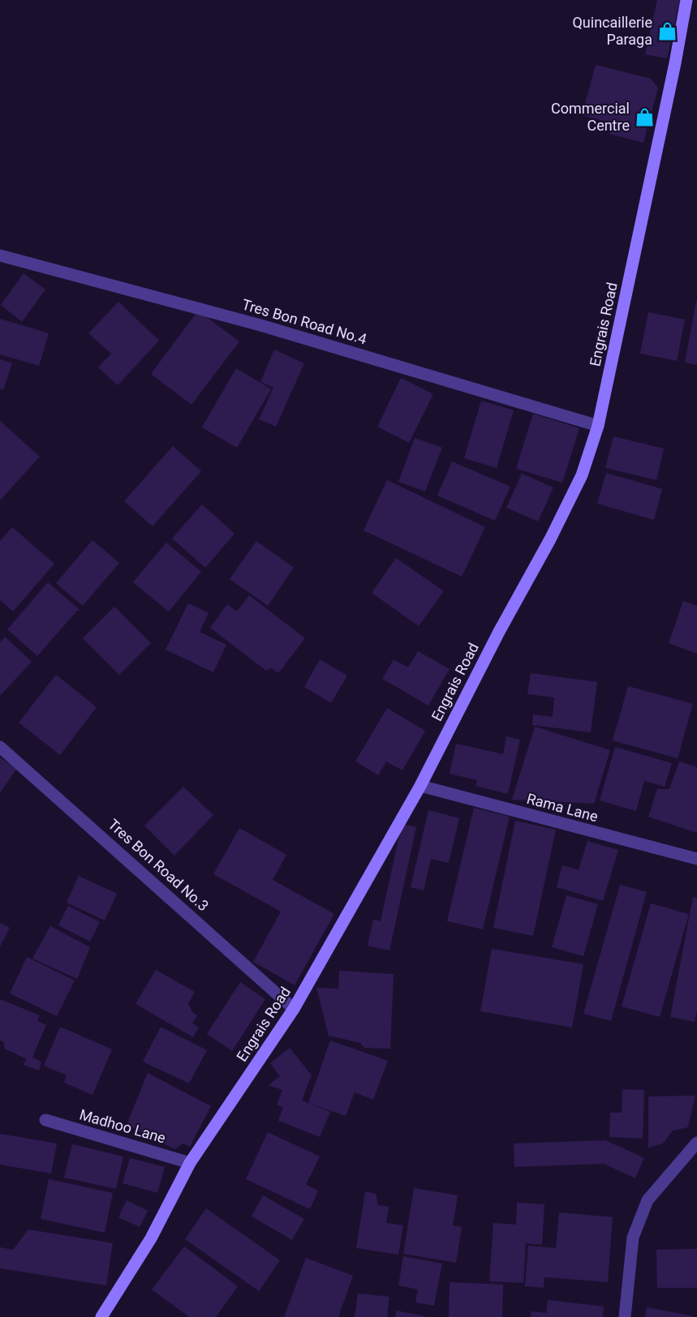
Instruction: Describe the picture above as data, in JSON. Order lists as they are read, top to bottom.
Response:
{
  "streets": {
    "street": [
      "Tres Bon Road No.4",
      "Engrais Road",
      "Rama Lane",
      "Tres Bon Road No.3",
      "Madhoo Lane"
    ]
  },
  "crossings": [
    ["Tres Bon Road No.4", "Engrais Road"],
    ["Engrais Road", "Rama Lane"],
    ["Engrais Road", "Tres Bon Road No.3"],
    ["Engrais Road", "Madhoo Lane"]
  ],
  "places": {
    "shop": ["Quincaillerie Paraga", "Commercial Centre"]
  }
}
